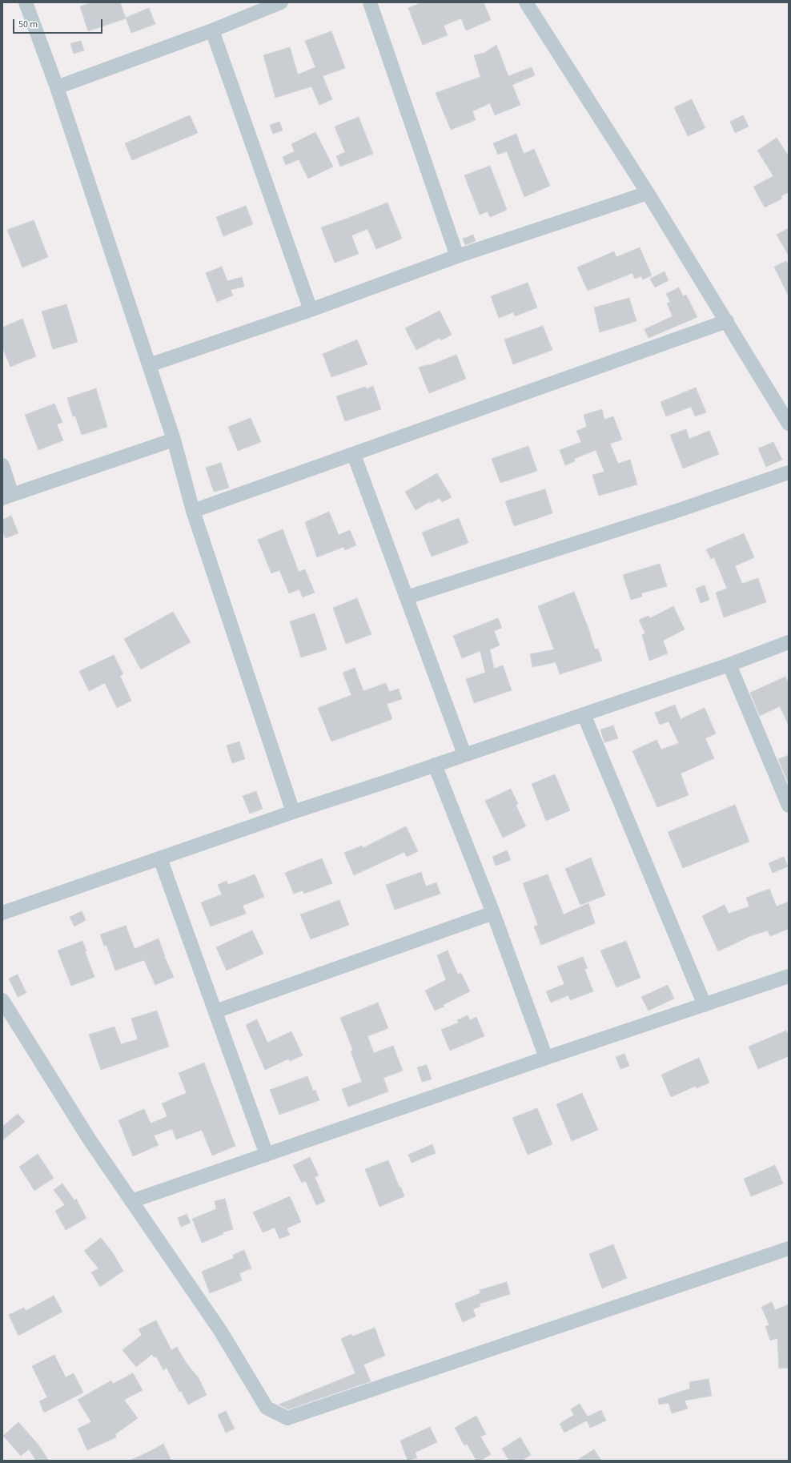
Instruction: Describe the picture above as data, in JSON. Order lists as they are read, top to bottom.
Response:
{
  "scale_bar": "50 m"
}
